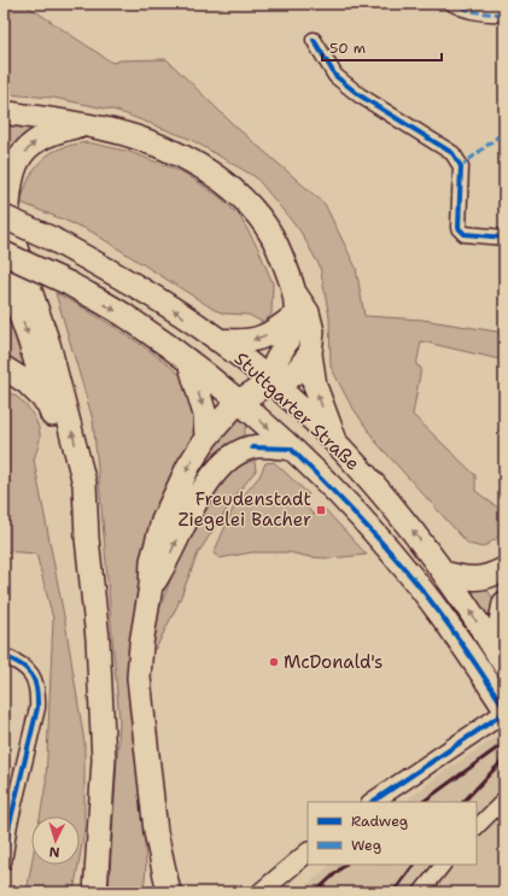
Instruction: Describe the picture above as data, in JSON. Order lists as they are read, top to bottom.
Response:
{
  "streets": {
    "main road": ["Stuttgarter Straße"]
  },
  "places": {
    "transit": ["Freudenstadt Ziegelei Bacher"],
    "other": ["McDonald's"]
  },
  "legend": ["Radweg", "Weg"],
  "scale_bar": "50 m",
  "north": "bottom"
}
